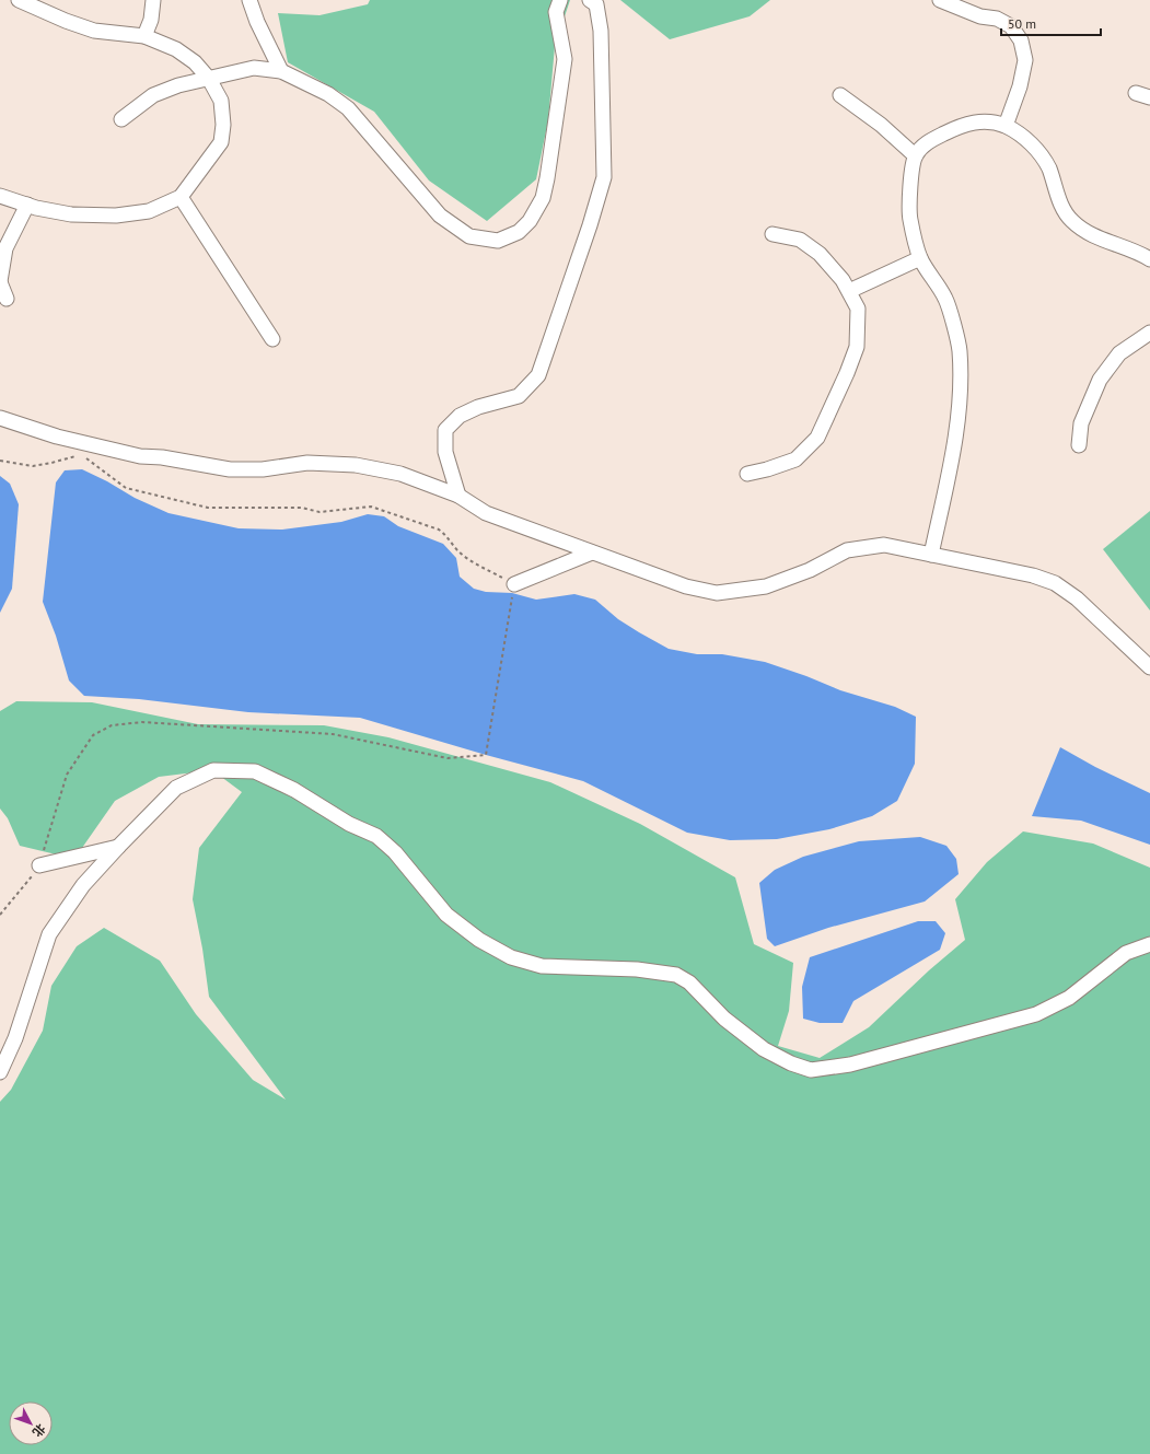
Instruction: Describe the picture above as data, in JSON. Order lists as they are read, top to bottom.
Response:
{
  "scale_bar": "50 m",
  "north": "bottom right"
}
